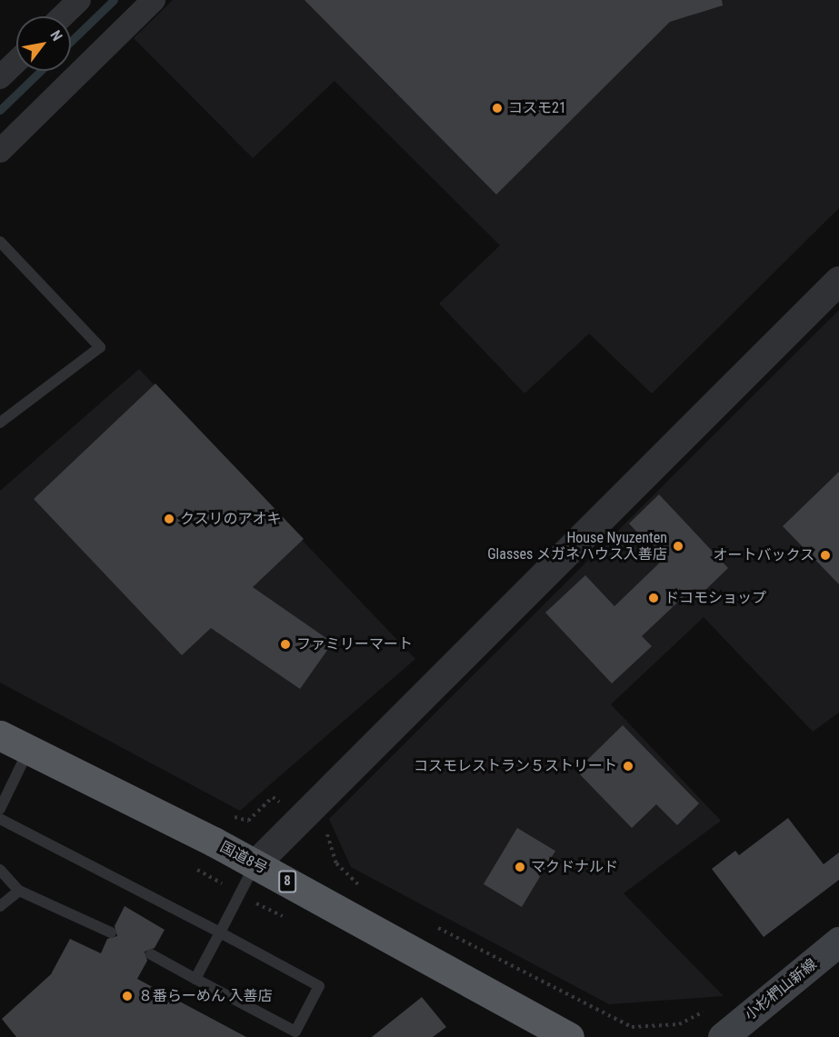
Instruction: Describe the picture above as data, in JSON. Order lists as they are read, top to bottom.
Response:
{
  "streets": {
    "highway": ["国道8号", "8"],
    "main road": ["小杉椚山新線"]
  },
  "places": [
    "コスモ21",
    "クスリのアオキ",
    "House Nyuzenten Glasses メガネハウス入善店",
    "オートバックス",
    "ドコモショップ",
    "ファミリーマート",
    "コスモレストラン５ストリート",
    "マクドナルド",
    "８番らーめん 入善店"
  ],
  "north": "top right"
}
